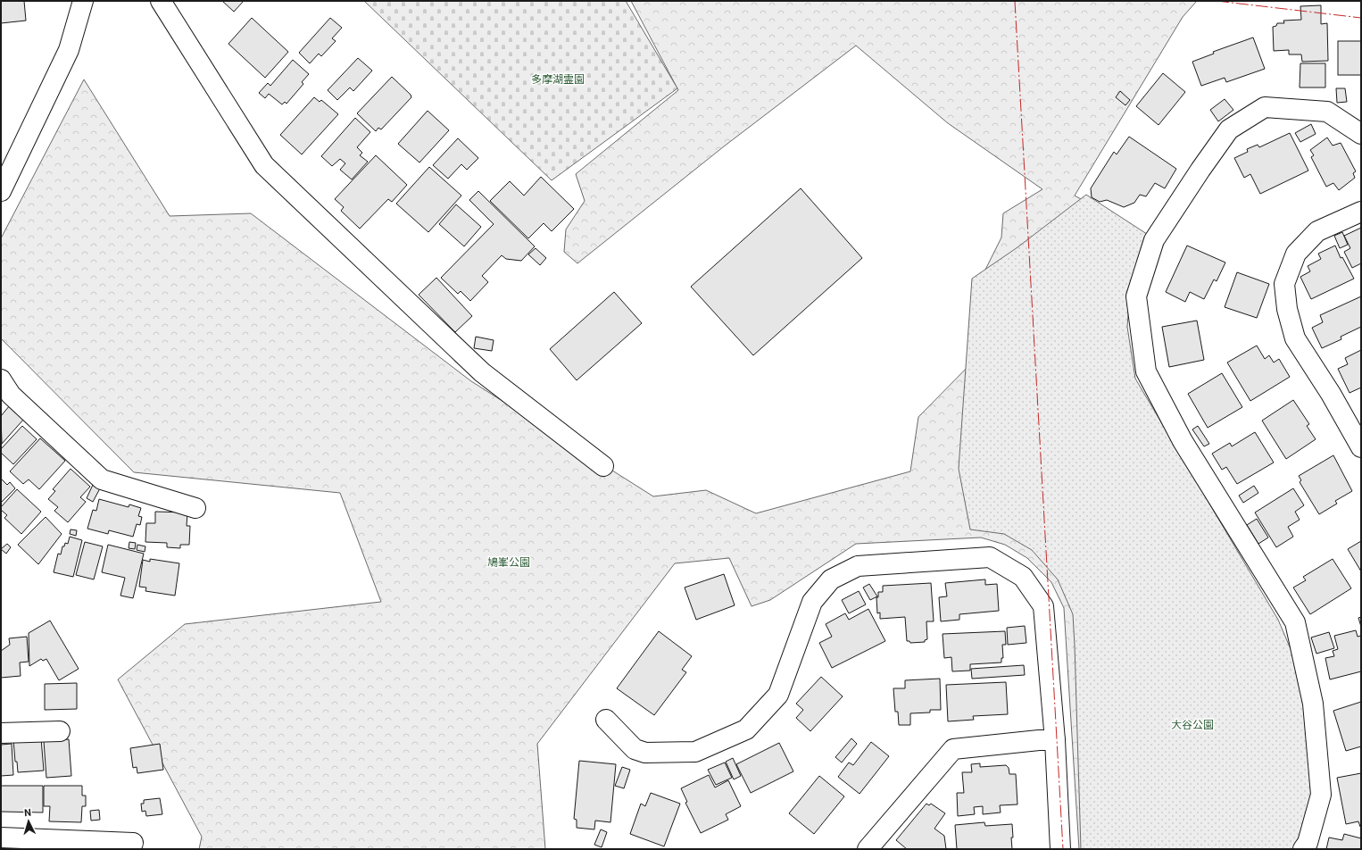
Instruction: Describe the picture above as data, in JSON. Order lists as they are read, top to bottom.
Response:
{
  "parks": ["多摩湖霊園", "鳩峯公園", "大谷公園"],
  "north": "top"
}
